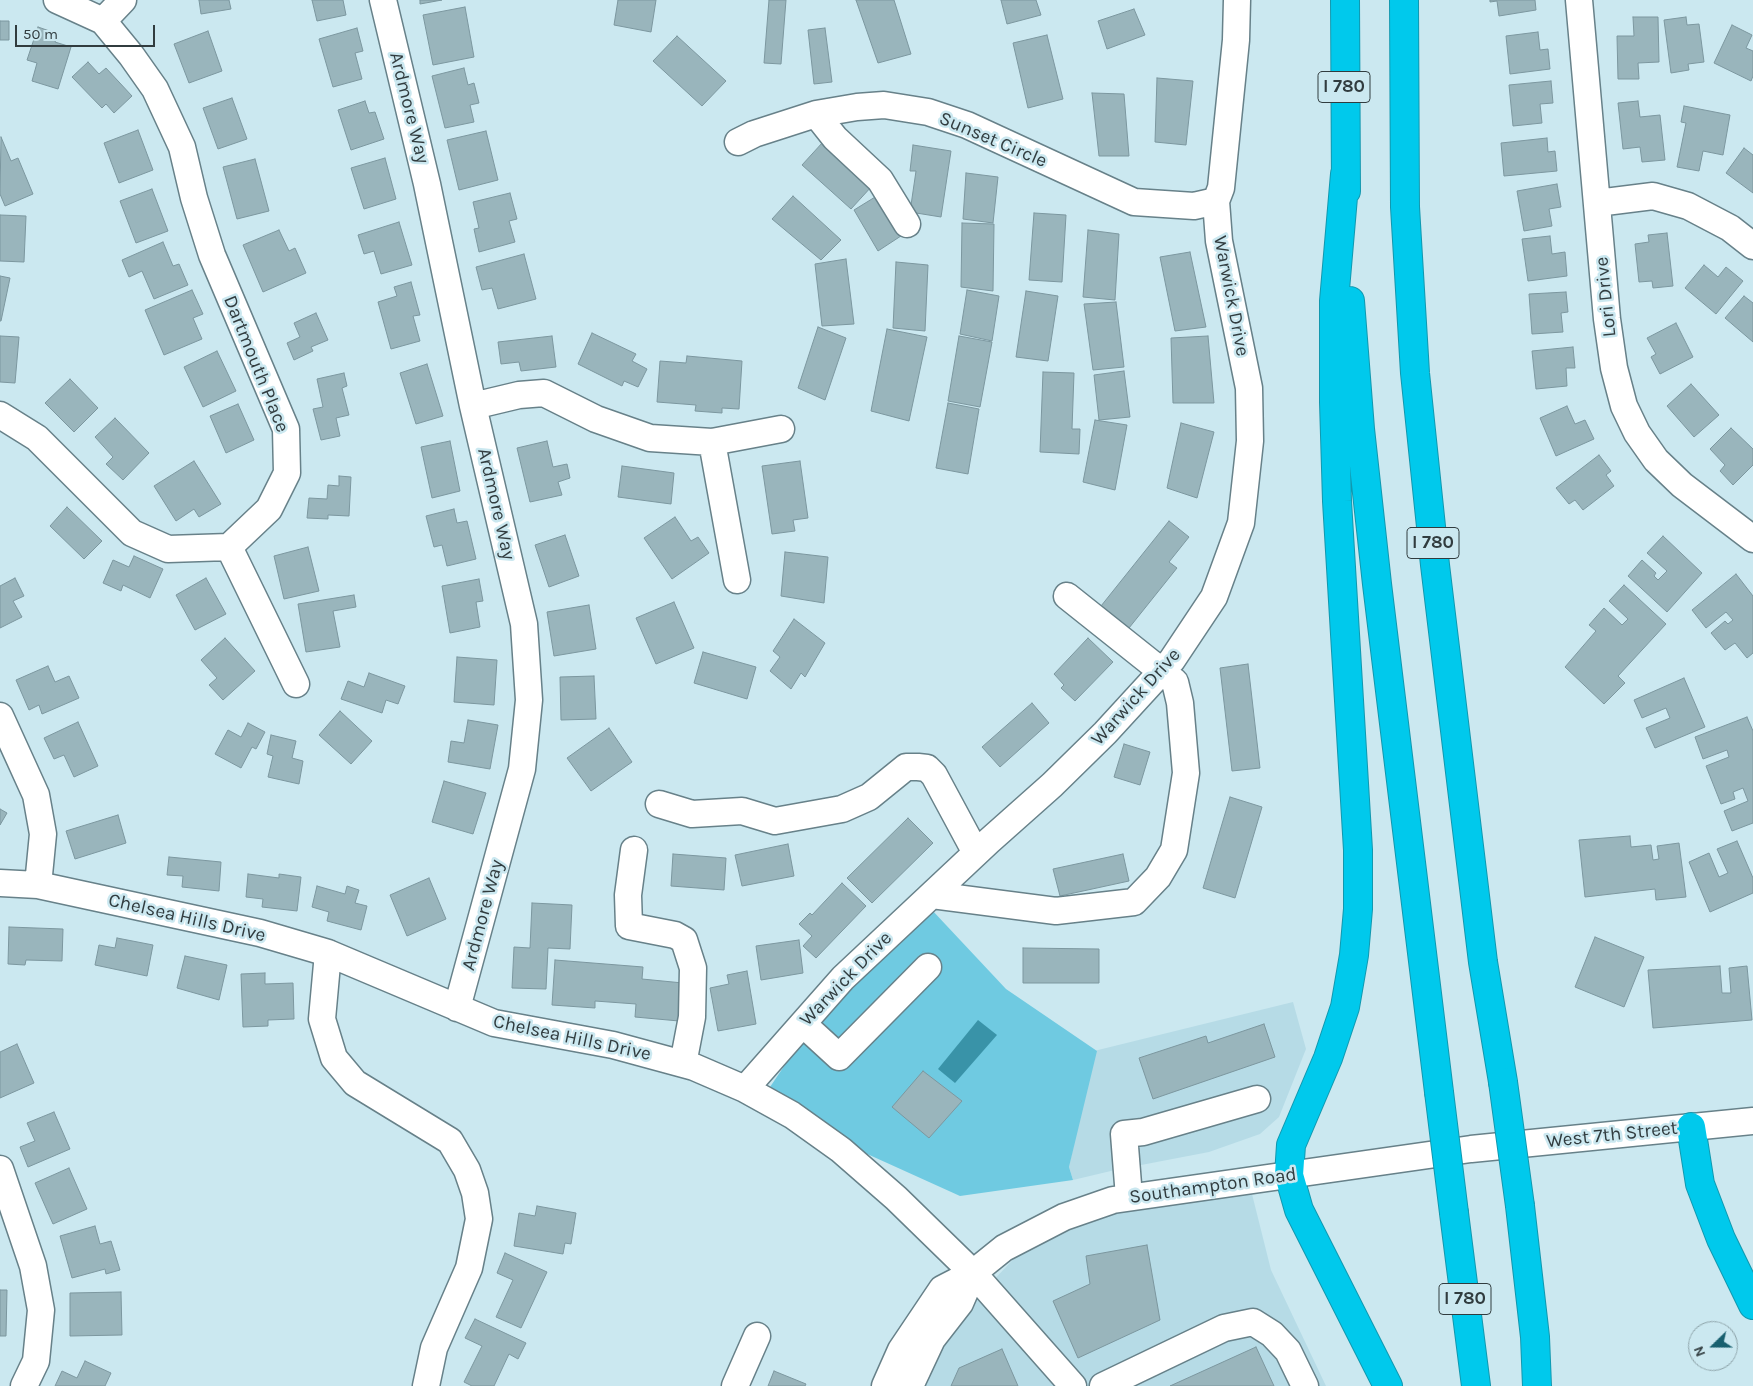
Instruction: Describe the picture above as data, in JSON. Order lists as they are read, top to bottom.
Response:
{
  "streets": {
    "highway": ["I 780"],
    "street": [
      "Ardmore Way",
      "Sunset Circle",
      "Warwick Drive",
      "Lori Drive",
      "Dartmouth Place",
      "Chelsea Hills Drive",
      "West 7th Street",
      "Southampton Road"
    ]
  },
  "crossings": [
    ["Ardmore Way", "Chelsea Hills Drive"],
    ["Sunset Circle", "Warwick Drive"],
    ["Warwick Drive", "Chelsea Hills Drive"],
    ["Chelsea Hills Drive", "Southampton Road"],
    ["West 7th Street", "Southampton Road"]
  ],
  "scale_bar": "50 m",
  "north": "left"
}
